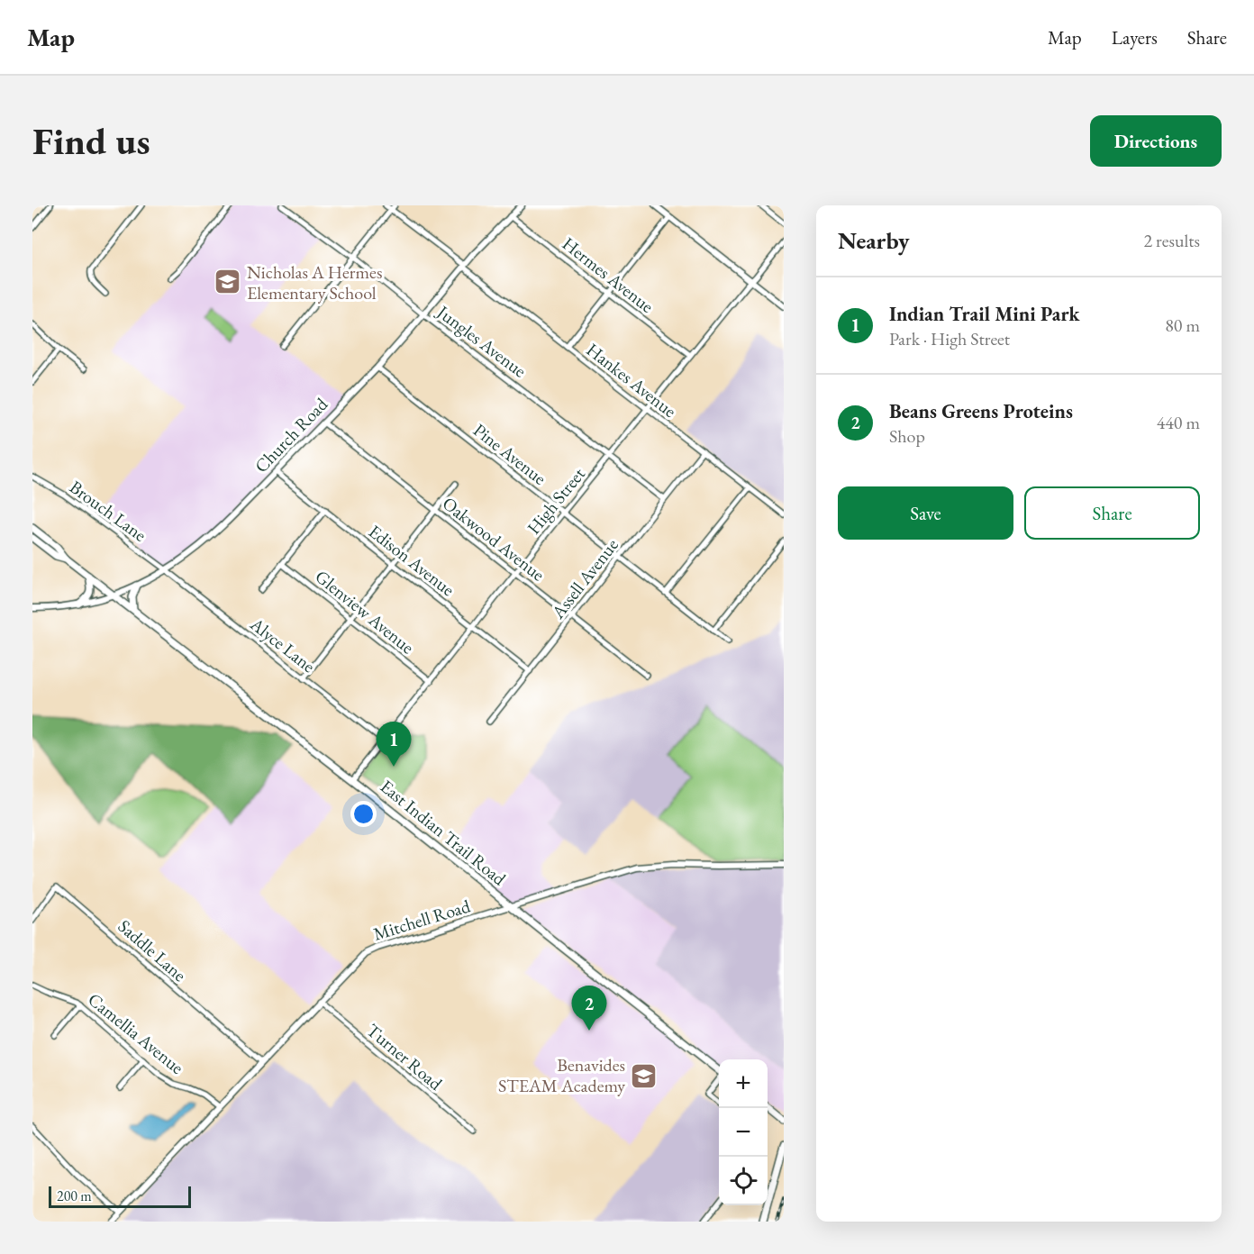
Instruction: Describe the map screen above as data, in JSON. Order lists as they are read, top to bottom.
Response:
{
  "streets": {
    "main road": ["East Indian Trail Road"],
    "street": [
      "Hermes Avenue",
      "Jungles Avenue",
      "Hankes Avenue",
      "Church Road",
      "Pine Avenue",
      "High Street",
      "Brouch Lane",
      "Oakwood Avenue",
      "Edison Avenue",
      "Assell Avenue",
      "Glenview Avenue",
      "Alyce Lane",
      "Mitchell Road",
      "Saddle Lane",
      "Camellia Avenue",
      "Turner Road"
    ]
  },
  "crossings": [
    ["Hermes Avenue", "Church Road"],
    ["Hermes Avenue", "High Street"],
    ["Jungles Avenue", "Church Road"],
    ["Jungles Avenue", "High Street"],
    ["Jungles Avenue", "Assell Avenue"],
    ["Hankes Avenue", "Church Road"],
    ["Hankes Avenue", "High Street"],
    ["Hankes Avenue", "Assell Avenue"],
    ["Church Road", "Pine Avenue"],
    ["Church Road", "Brouch Lane"],
    ["Church Road", "Oakwood Avenue"],
    ["Church Road", "Edison Avenue"],
    ["Church Road", "Alyce Lane"],
    ["Church Road", "East Indian Trail Road"],
    ["Pine Avenue", "High Street"],
    ["Pine Avenue", "Assell Avenue"],
    ["High Street", "Oakwood Avenue"],
    ["High Street", "Edison Avenue"],
    ["High Street", "Glenview Avenue"],
    ["High Street", "Alyce Lane"],
    ["High Street", "East Indian Trail Road"],
    ["Brouch Lane", "Alyce Lane"],
    ["Oakwood Avenue", "Assell Avenue"],
    ["Edison Avenue", "Assell Avenue"],
    ["East Indian Trail Road", "Mitchell Road"],
    ["Mitchell Road", "Saddle Lane"],
    ["Mitchell Road", "Camellia Avenue"],
    ["Mitchell Road", "Turner Road"]
  ],
  "places": {
    "school or university": ["Nicholas A Hermes Elementary School", "Benavides STEAM Academy"]
  },
  "scale_bar": "200 m",
  "page": {
    "header": "Map",
    "nav": ["Map", "Layers", "Share"],
    "buttons": [
      "Directions",
      ["Save", "Share"]
    ],
    "title": "Find us",
    "heading": ["Nearby", "2 results"],
    "list": [
      {
        "mark": "1",
        "name": "Indian Trail Mini Park",
        "note": "Park · High Street",
        "value": "80 m"
      },
      {
        "mark": "2",
        "name": "Beans Greens Proteins",
        "note": "Shop",
        "value": "440 m"
      }
    ],
    "pins": ["1", "2"],
    "map_buttons": ["+", "−"],
    "scale": "200 m"
  }
}
